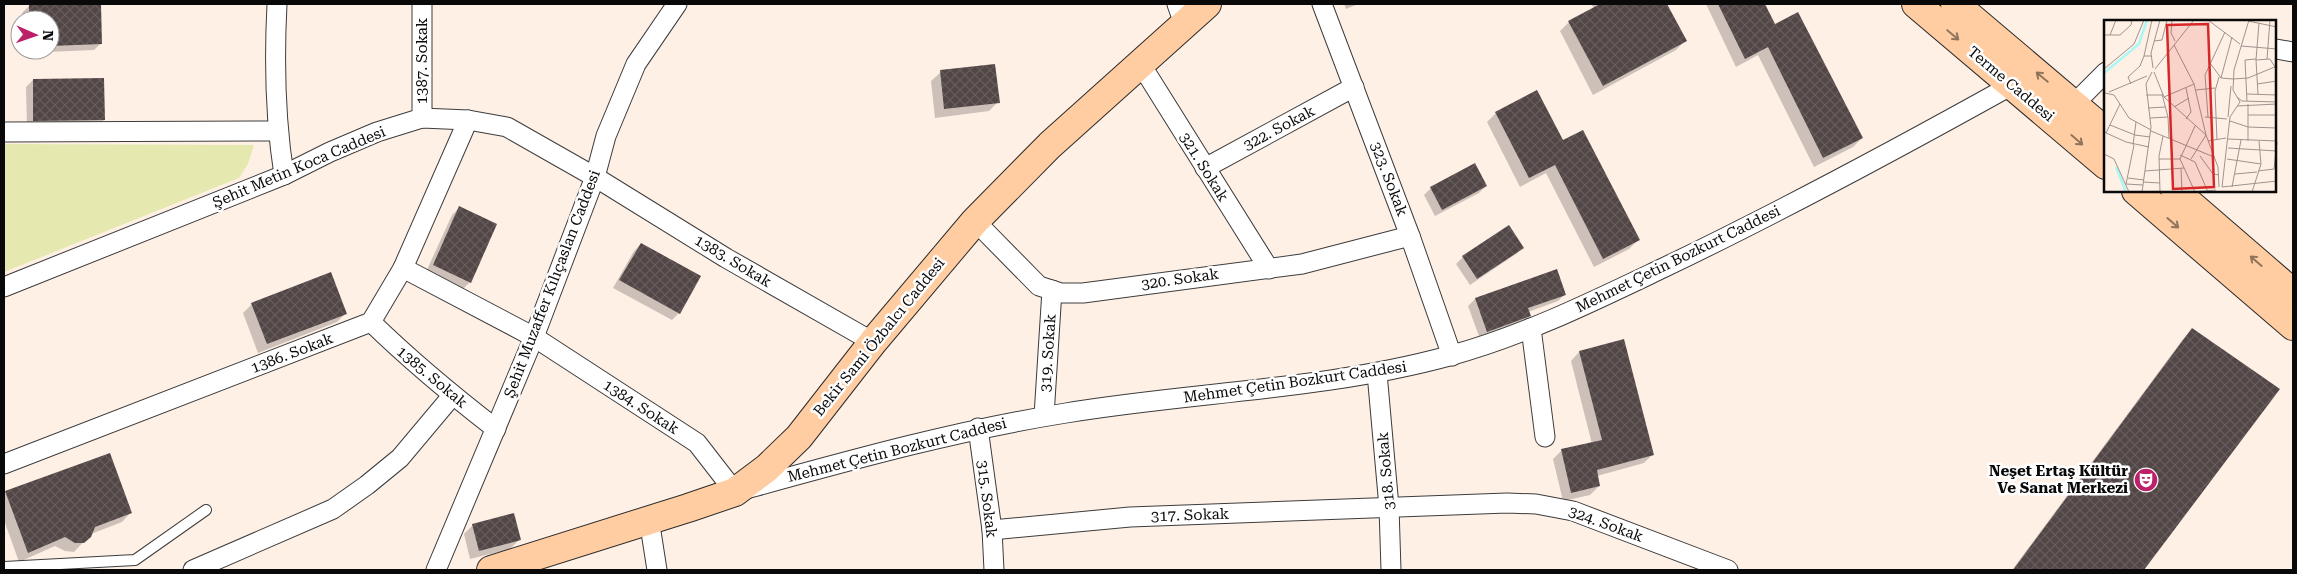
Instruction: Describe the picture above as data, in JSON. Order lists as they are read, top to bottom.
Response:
{
  "streets": {
    "street": [
      "1387. Sokak",
      "Terme Caddesi",
      "322. Sokak",
      "Şehit Metin Koca Caddesi",
      "321. Sokak",
      "323. Sokak",
      "Mehmet Çetin Bozkurt Caddesi",
      "1383. Sokak",
      "320. Sokak",
      "Şehit Muzaffer Kılıçaslan Caddesi",
      "Bekir Sami Özbalcı Caddesi",
      "1386. Sokak",
      "319. Sokak",
      "1385. Sokak",
      "1384. Sokak",
      "318. Sokak",
      "315. Sokak",
      "317. Sokak",
      "324. Sokak"
    ]
  },
  "crossings": [
    ["1387. Sokak", "Şehit Metin Koca Caddesi"],
    ["Terme Caddesi", "Mehmet Çetin Bozkurt Caddesi"],
    ["322. Sokak", "321. Sokak"],
    ["322. Sokak", "323. Sokak"],
    ["Şehit Metin Koca Caddesi", "1383. Sokak"],
    ["Şehit Metin Koca Caddesi", "Şehit Muzaffer Kılıçaslan Caddesi"],
    ["321. Sokak", "320. Sokak"],
    ["321. Sokak", "Bekir Sami Özbalcı Caddesi"],
    ["323. Sokak", "Mehmet Çetin Bozkurt Caddesi"],
    ["323. Sokak", "320. Sokak"],
    ["Mehmet Çetin Bozkurt Caddesi", "Bekir Sami Özbalcı Caddesi"],
    ["Mehmet Çetin Bozkurt Caddesi", "319. Sokak"],
    ["Mehmet Çetin Bozkurt Caddesi", "1384. Sokak"],
    ["Mehmet Çetin Bozkurt Caddesi", "318. Sokak"],
    ["Mehmet Çetin Bozkurt Caddesi", "315. Sokak"],
    ["1383. Sokak", "Şehit Muzaffer Kılıçaslan Caddesi"],
    ["1383. Sokak", "Bekir Sami Özbalcı Caddesi"],
    ["320. Sokak", "Bekir Sami Özbalcı Caddesi"],
    ["320. Sokak", "319. Sokak"],
    ["Şehit Muzaffer Kılıçaslan Caddesi", "1385. Sokak"],
    ["Şehit Muzaffer Kılıçaslan Caddesi", "1384. Sokak"],
    ["Bekir Sami Özbalcı Caddesi", "1384. Sokak"],
    ["1386. Sokak", "1385. Sokak"],
    ["318. Sokak", "317. Sokak"],
    ["318. Sokak", "324. Sokak"],
    ["315. Sokak", "317. Sokak"],
    ["317. Sokak", "324. Sokak"]
  ],
  "places": {
    "theatre": ["Neşet Ertaş Kültür Ve Sanat Merkezi"]
  },
  "north": "right"
}
